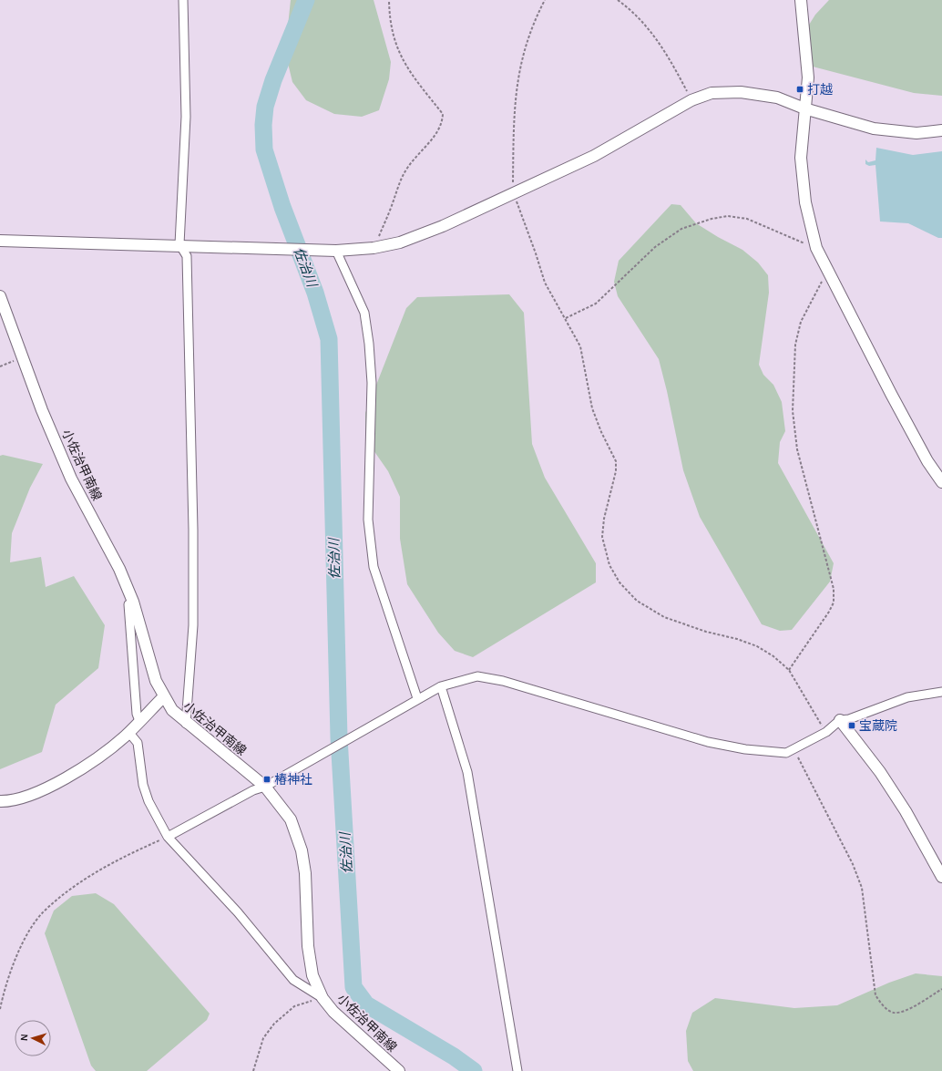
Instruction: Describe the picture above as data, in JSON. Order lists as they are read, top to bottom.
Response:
{
  "streets": {
    "street": ["小佐治甲南線"]
  },
  "water": ["佐治川"],
  "places": {
    "transit": ["打越", "宝蔵院", "椿神社"]
  },
  "north": "left"
}
